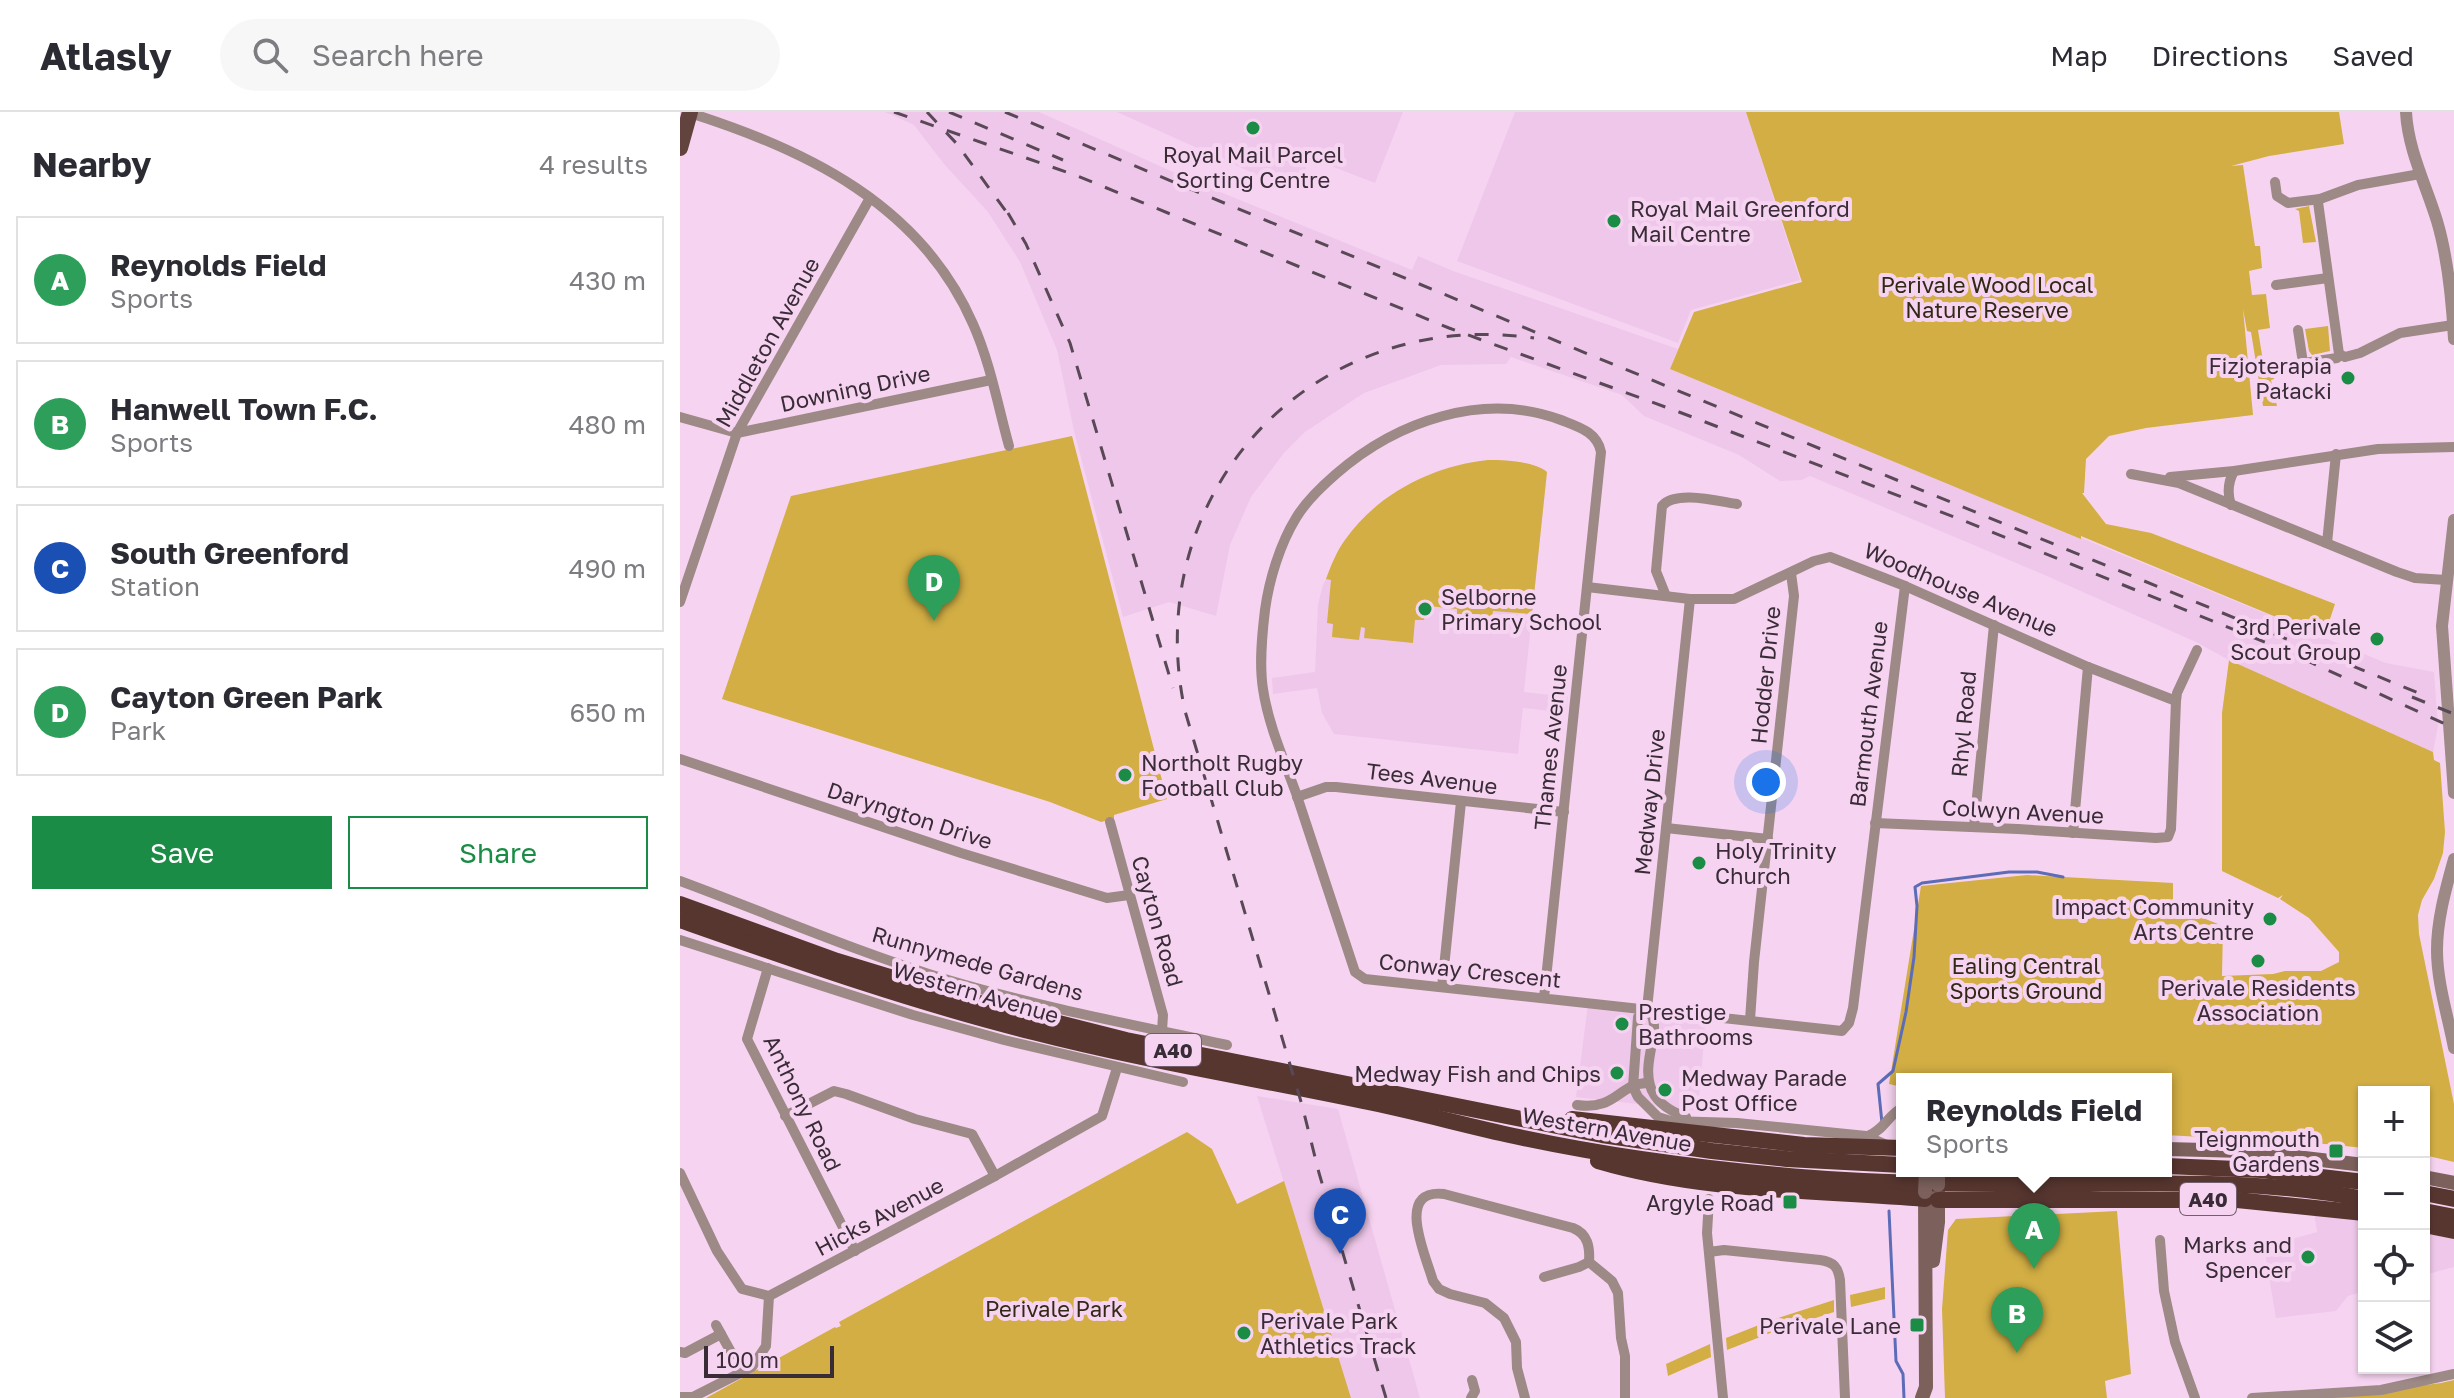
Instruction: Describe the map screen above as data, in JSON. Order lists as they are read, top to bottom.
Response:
{
  "streets": {
    "highway": ["Western Avenue", "A40"],
    "street": [
      "Middleton Avenue",
      "Downing Drive",
      "Woodhouse Avenue",
      "Hodder Drive",
      "Barmouth Avenue",
      "Rhyl Road",
      "Thames Avenue",
      "Tees Avenue",
      "Medway Drive",
      "Colwyn Avenue",
      "Daryngton Drive",
      "Cayton Road",
      "Runnymede Gardens",
      "Conway Crescent",
      "Anthony Road",
      "Hicks Avenue"
    ]
  },
  "crossings": [
    ["Middleton Avenue", "Downing Drive"],
    ["Woodhouse Avenue", "Hodder Drive"],
    ["Woodhouse Avenue", "Barmouth Avenue"],
    ["Woodhouse Avenue", "Rhyl Road"],
    ["Woodhouse Avenue", "Thames Avenue"],
    ["Woodhouse Avenue", "Medway Drive"],
    ["Woodhouse Avenue", "Colwyn Avenue"],
    ["Hodder Drive", "Barmouth Avenue"],
    ["Barmouth Avenue", "Medway Drive"],
    ["Barmouth Avenue", "Colwyn Avenue"],
    ["Barmouth Avenue", "Conway Crescent"],
    ["Rhyl Road", "Colwyn Avenue"],
    ["Thames Avenue", "Tees Avenue"],
    ["Thames Avenue", "Conway Crescent"],
    ["Tees Avenue", "Conway Crescent"],
    ["Medway Drive", "Conway Crescent"],
    ["Daryngton Drive", "Cayton Road"],
    ["Cayton Road", "Runnymede Gardens"],
    ["Western Avenue", "A40"],
    ["Anthony Road", "Hicks Avenue"]
  ],
  "parks": ["Perivale Wood Local Nature Reserve", "Ealing Central Sports Ground", "Perivale Park"],
  "places": {
    "other": [
      "Royal Mail Parcel Sorting Centre",
      "Royal Mail Greenford Mail Centre",
      "Fizjoterapia Pałacki",
      "Selborne Primary School",
      "3rd Perivale Scout Group",
      "Northolt Rugby Football Club",
      "Holy Trinity Church",
      "Impact Community Arts Centre",
      "Perivale Residents Association",
      "Prestige Bathrooms",
      "Medway Fish and Chips",
      "Medway Parade Post Office",
      "Marks and Spencer",
      "Perivale Park Athletics Track"
    ],
    "transit": ["Teignmouth Gardens", "Argyle Road", "Perivale Lane"]
  },
  "scale_bar": "100 m",
  "page": {
    "header": "Atlasly",
    "search": "Search here",
    "nav": ["Map", "Directions", "Saved"],
    "heading": ["Nearby", "4 results"],
    "list": [
      {
        "mark": "A",
        "name": "Reynolds Field",
        "note": "Sports",
        "value": "430 m"
      },
      {
        "mark": "B",
        "name": "Hanwell Town F.C.",
        "note": "Sports",
        "value": "480 m"
      },
      {
        "mark": "C",
        "name": "South Greenford",
        "note": "Station",
        "value": "490 m"
      },
      {
        "mark": "D",
        "name": "Cayton Green Park",
        "note": "Park",
        "value": "650 m"
      }
    ],
    "pins": [
      "D",
      "C",
      "A",
      "B"
    ],
    "buttons": ["Save", "Share"],
    "popup": ["Reynolds Field", "Sports"],
    "map_buttons": ["+", "−"],
    "scale": "100 m"
  }
}
